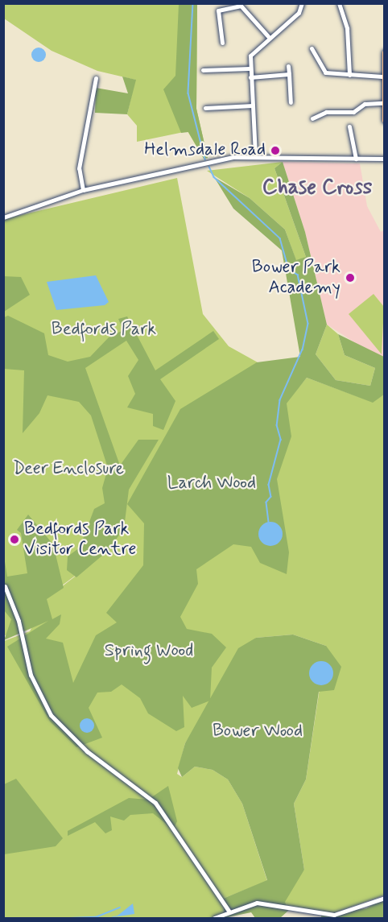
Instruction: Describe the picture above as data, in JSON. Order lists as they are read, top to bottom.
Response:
{
  "districts": ["Chase Cross"],
  "parks": [
    "Bedfords Park",
    "Deer Enclosure",
    "Larch Wood",
    "Spring Wood",
    "Bower Wood"
  ],
  "places": ["Helmsdale Road", "Bower Park Academy", "Bedfords Park Visitor Centre"]
}
